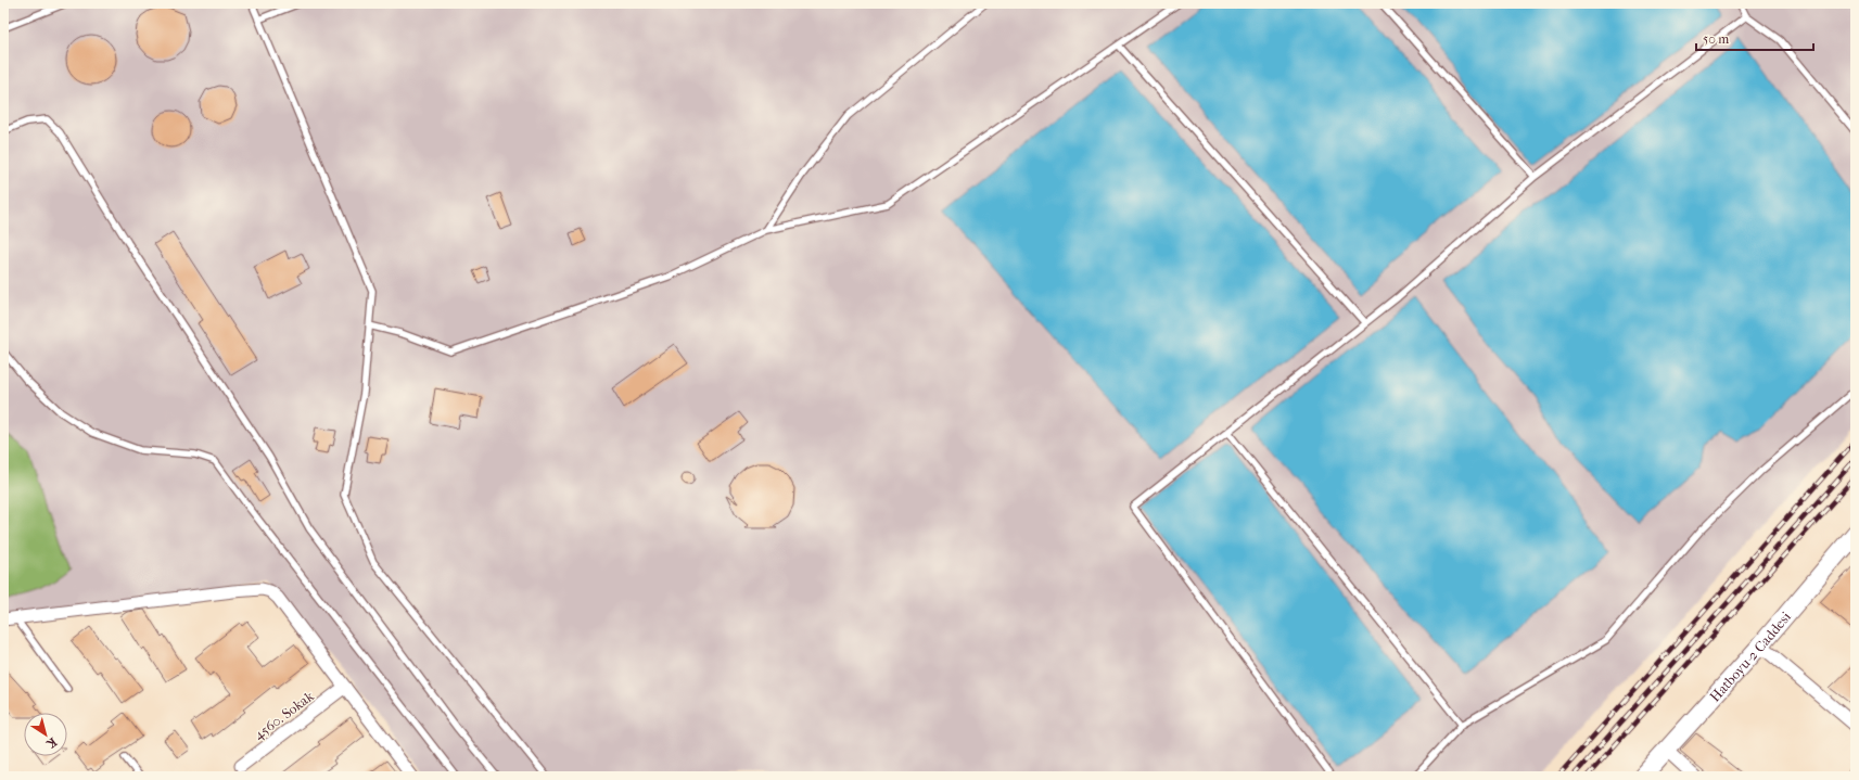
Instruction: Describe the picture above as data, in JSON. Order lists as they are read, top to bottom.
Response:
{
  "streets": {
    "main road": ["Hatboyu-2 Caddesi"],
    "street": ["4560. Sokak"]
  },
  "scale_bar": "50 m",
  "north": "bottom right"
}
